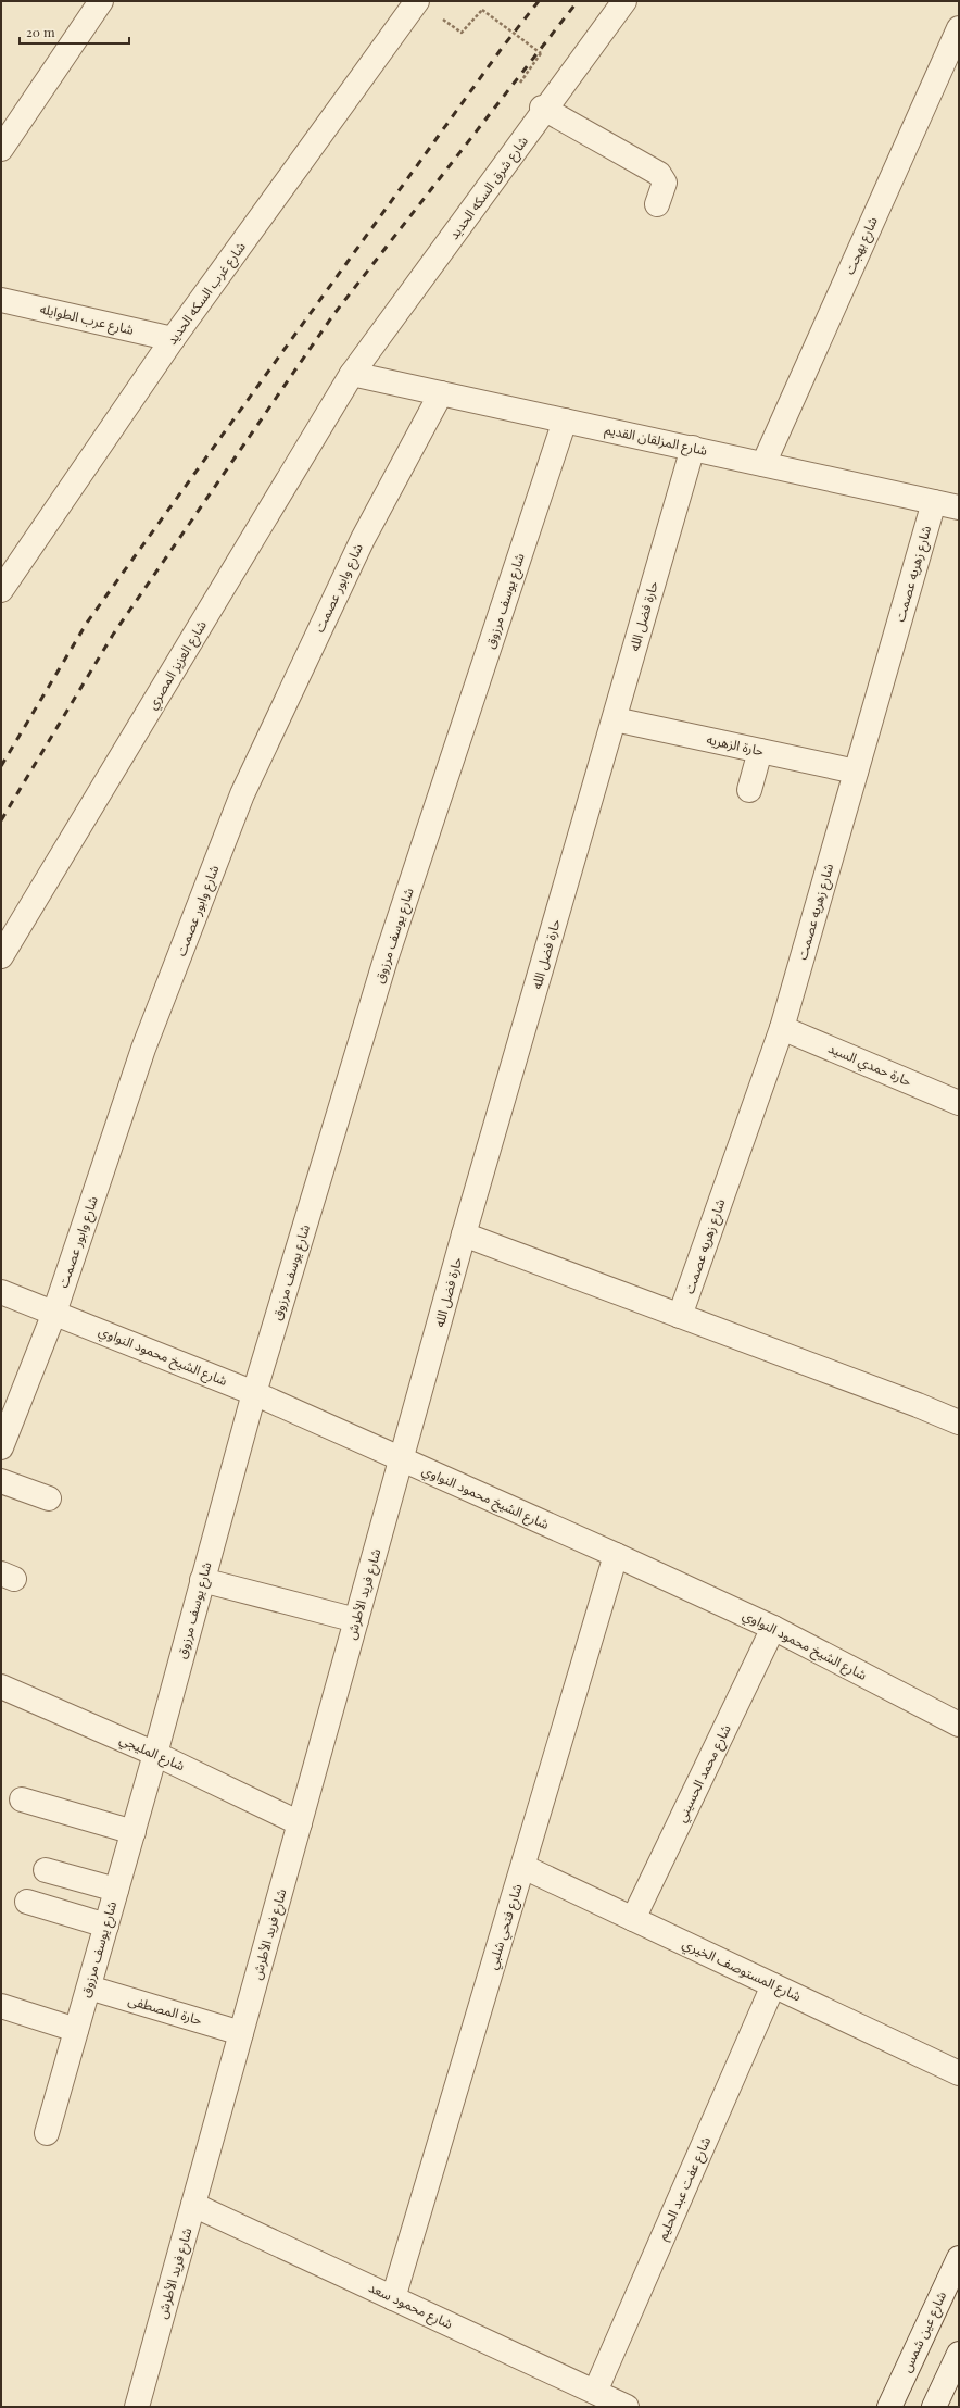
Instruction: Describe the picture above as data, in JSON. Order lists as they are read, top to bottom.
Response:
{
  "streets": {
    "street": [
      "شارع شرق السكه الحديد",
      "شارع بهجت",
      "شارع غرب السكه الحديد",
      "شارع عرب الطوايله",
      "شارع المزلقان القديم",
      "شارع زهريه عصمت",
      "شارع وابور عصمت",
      "شارع يوسف مرزوق",
      "حارة فضل الله",
      "شارع العزيز المصري",
      "حارة الزهريه",
      "حارة حمدي السيد",
      "شارع الشيخ محمود النواوي",
      "شارع فريد الأطرش",
      "شارع المليجي",
      "شارع محمد الحسيني",
      "شارع فتحي شلبي",
      "شارع المستوصف الخيري",
      "حارة المصطفى",
      "شارع عفت عبد الحليم",
      "شارع محمود سعد",
      "شارع عين شمس"
    ]
  },
  "crossings": [
    ["شارع شرق السكه الحديد", "شارع المزلقان القديم"],
    ["شارع شرق السكه الحديد", "شارع العزيز المصري"],
    ["شارع بهجت", "شارع المزلقان القديم"],
    ["شارع غرب السكه الحديد", "شارع عرب الطوايله"],
    ["شارع المزلقان القديم", "شارع زهريه عصمت"],
    ["شارع المزلقان القديم", "شارع وابور عصمت"],
    ["شارع المزلقان القديم", "شارع يوسف مرزوق"],
    ["شارع المزلقان القديم", "حارة فضل الله"],
    ["شارع المزلقان القديم", "شارع العزيز المصري"],
    ["شارع زهريه عصمت", "حارة الزهريه"],
    ["شارع زهريه عصمت", "حارة حمدي السيد"],
    ["شارع وابور عصمت", "شارع الشيخ محمود النواوي"],
    ["شارع يوسف مرزوق", "شارع الشيخ محمود النواوي"],
    ["شارع يوسف مرزوق", "شارع المليجي"],
    ["شارع يوسف مرزوق", "حارة المصطفى"],
    ["حارة فضل الله", "حارة الزهريه"],
    ["حارة فضل الله", "شارع الشيخ محمود النواوي"],
    ["حارة فضل الله", "شارع فريد الأطرش"],
    ["شارع الشيخ محمود النواوي", "شارع فريد الأطرش"],
    ["شارع الشيخ محمود النواوي", "شارع محمد الحسيني"],
    ["شارع الشيخ محمود النواوي", "شارع فتحي شلبي"],
    ["شارع فريد الأطرش", "شارع المليجي"],
    ["شارع فريد الأطرش", "حارة المصطفى"],
    ["شارع فريد الأطرش", "شارع محمود سعد"],
    ["شارع محمد الحسيني", "شارع المستوصف الخيري"],
    ["شارع فتحي شلبي", "شارع المستوصف الخيري"],
    ["شارع فتحي شلبي", "شارع محمود سعد"],
    ["شارع المستوصف الخيري", "شارع عفت عبد الحليم"],
    ["شارع عفت عبد الحليم", "شارع محمود سعد"]
  ],
  "scale_bar": "20 m"
}
